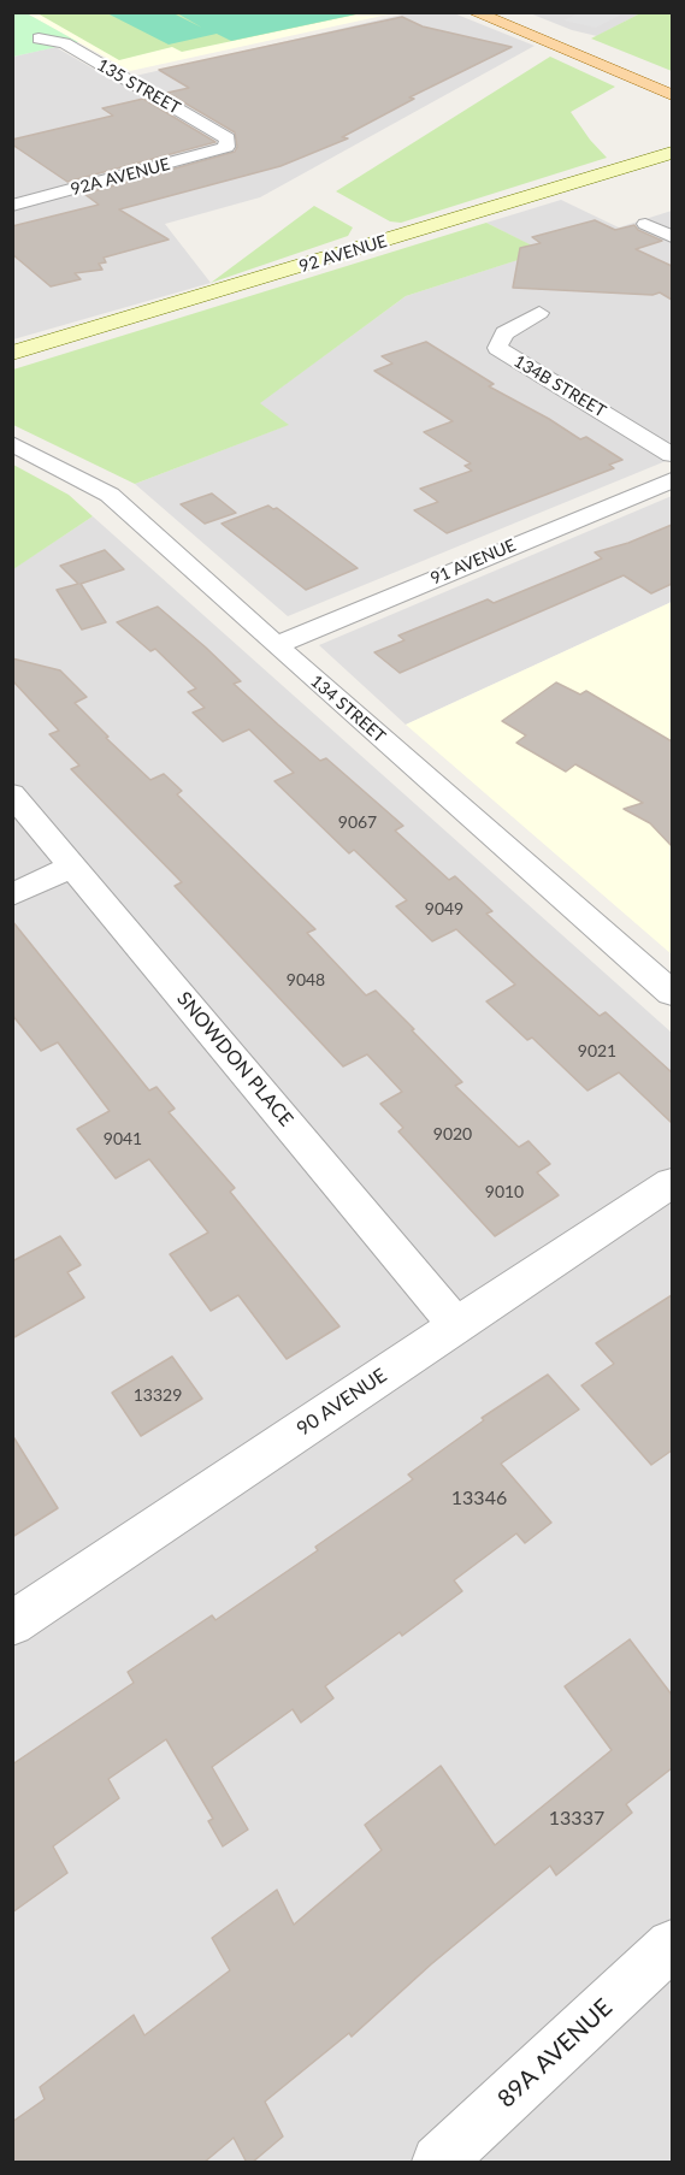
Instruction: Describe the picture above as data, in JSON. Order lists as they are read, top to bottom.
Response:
{
  "streets": {
    "main road": ["92 AVENUE"],
    "street": [
      "135 STREET",
      "92A AVENUE",
      "134B STREET",
      "91 AVENUE",
      "134 STREET",
      "SNOWDON PLACE",
      "90 AVENUE",
      "89A AVENUE"
    ]
  },
  "crossings": [
    ["135 STREET", "92A AVENUE"],
    ["91 AVENUE", "134 STREET"],
    ["SNOWDON PLACE", "90 AVENUE"]
  ],
  "house_numbers": [
    "9067",
    "9049",
    "9048",
    "9021",
    "9020",
    "9041",
    "9010",
    "13329",
    "13346",
    "13337"
  ]
}
